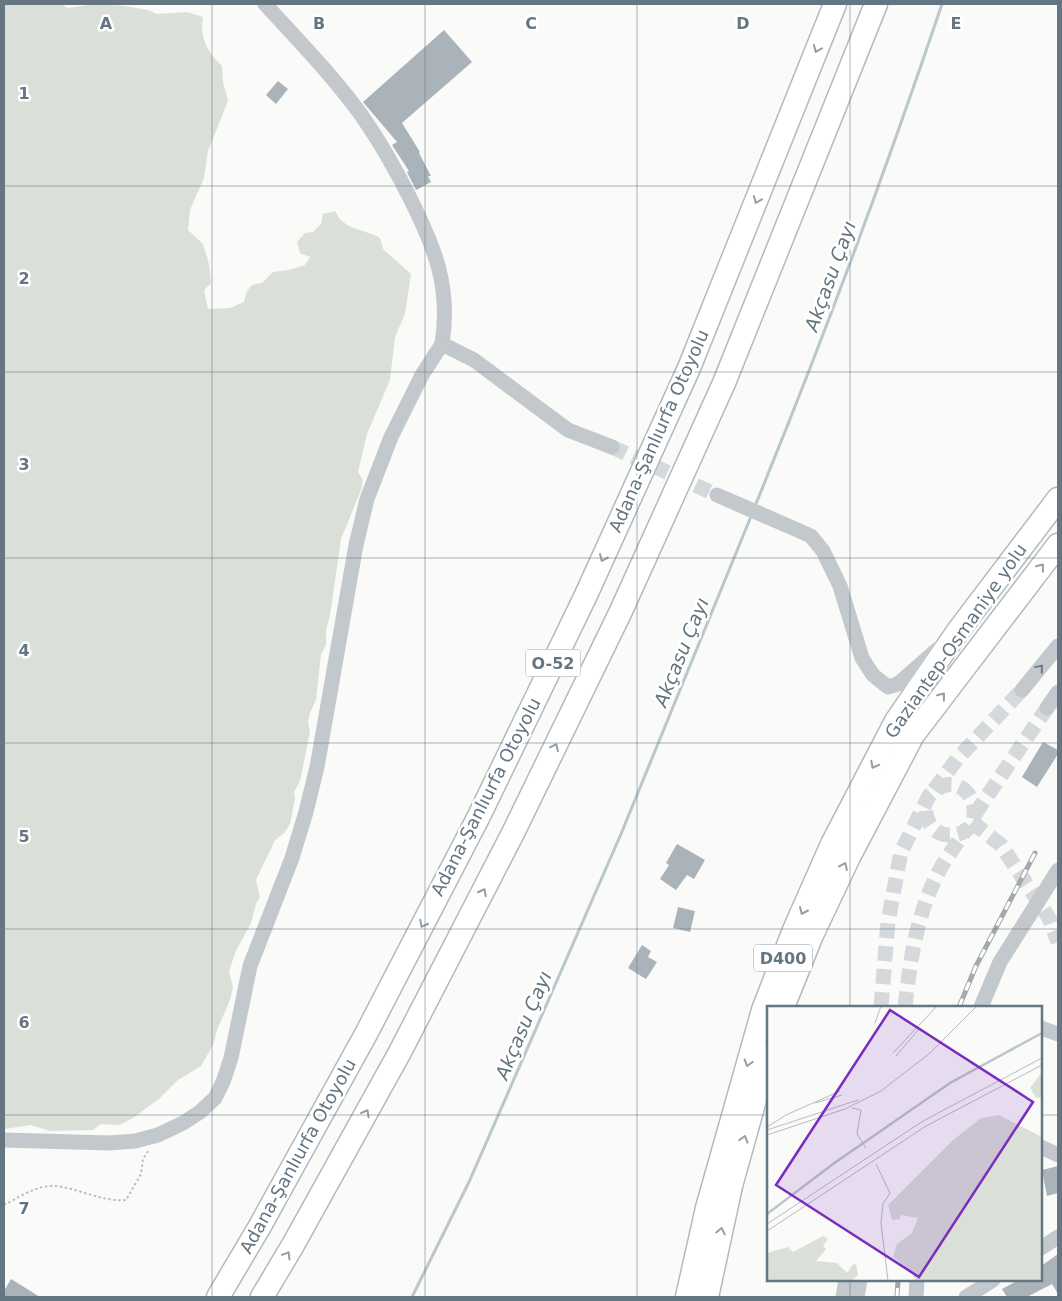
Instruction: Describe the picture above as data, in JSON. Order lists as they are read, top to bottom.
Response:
{
  "streets": {
    "highway": [
      "Adana-Şanlıurfa Otoyolu",
      "Gaziantep-Osmaniye yolu",
      "O-52",
      "D400"
    ]
  },
  "water": ["Akçasu Çayı"],
  "grid": {
    "columns": [
      "A",
      "B",
      "C",
      "D",
      "E"
    ],
    "rows": [
      "1",
      "2",
      "3",
      "4",
      "5",
      "6",
      "7"
    ]
  }
}
